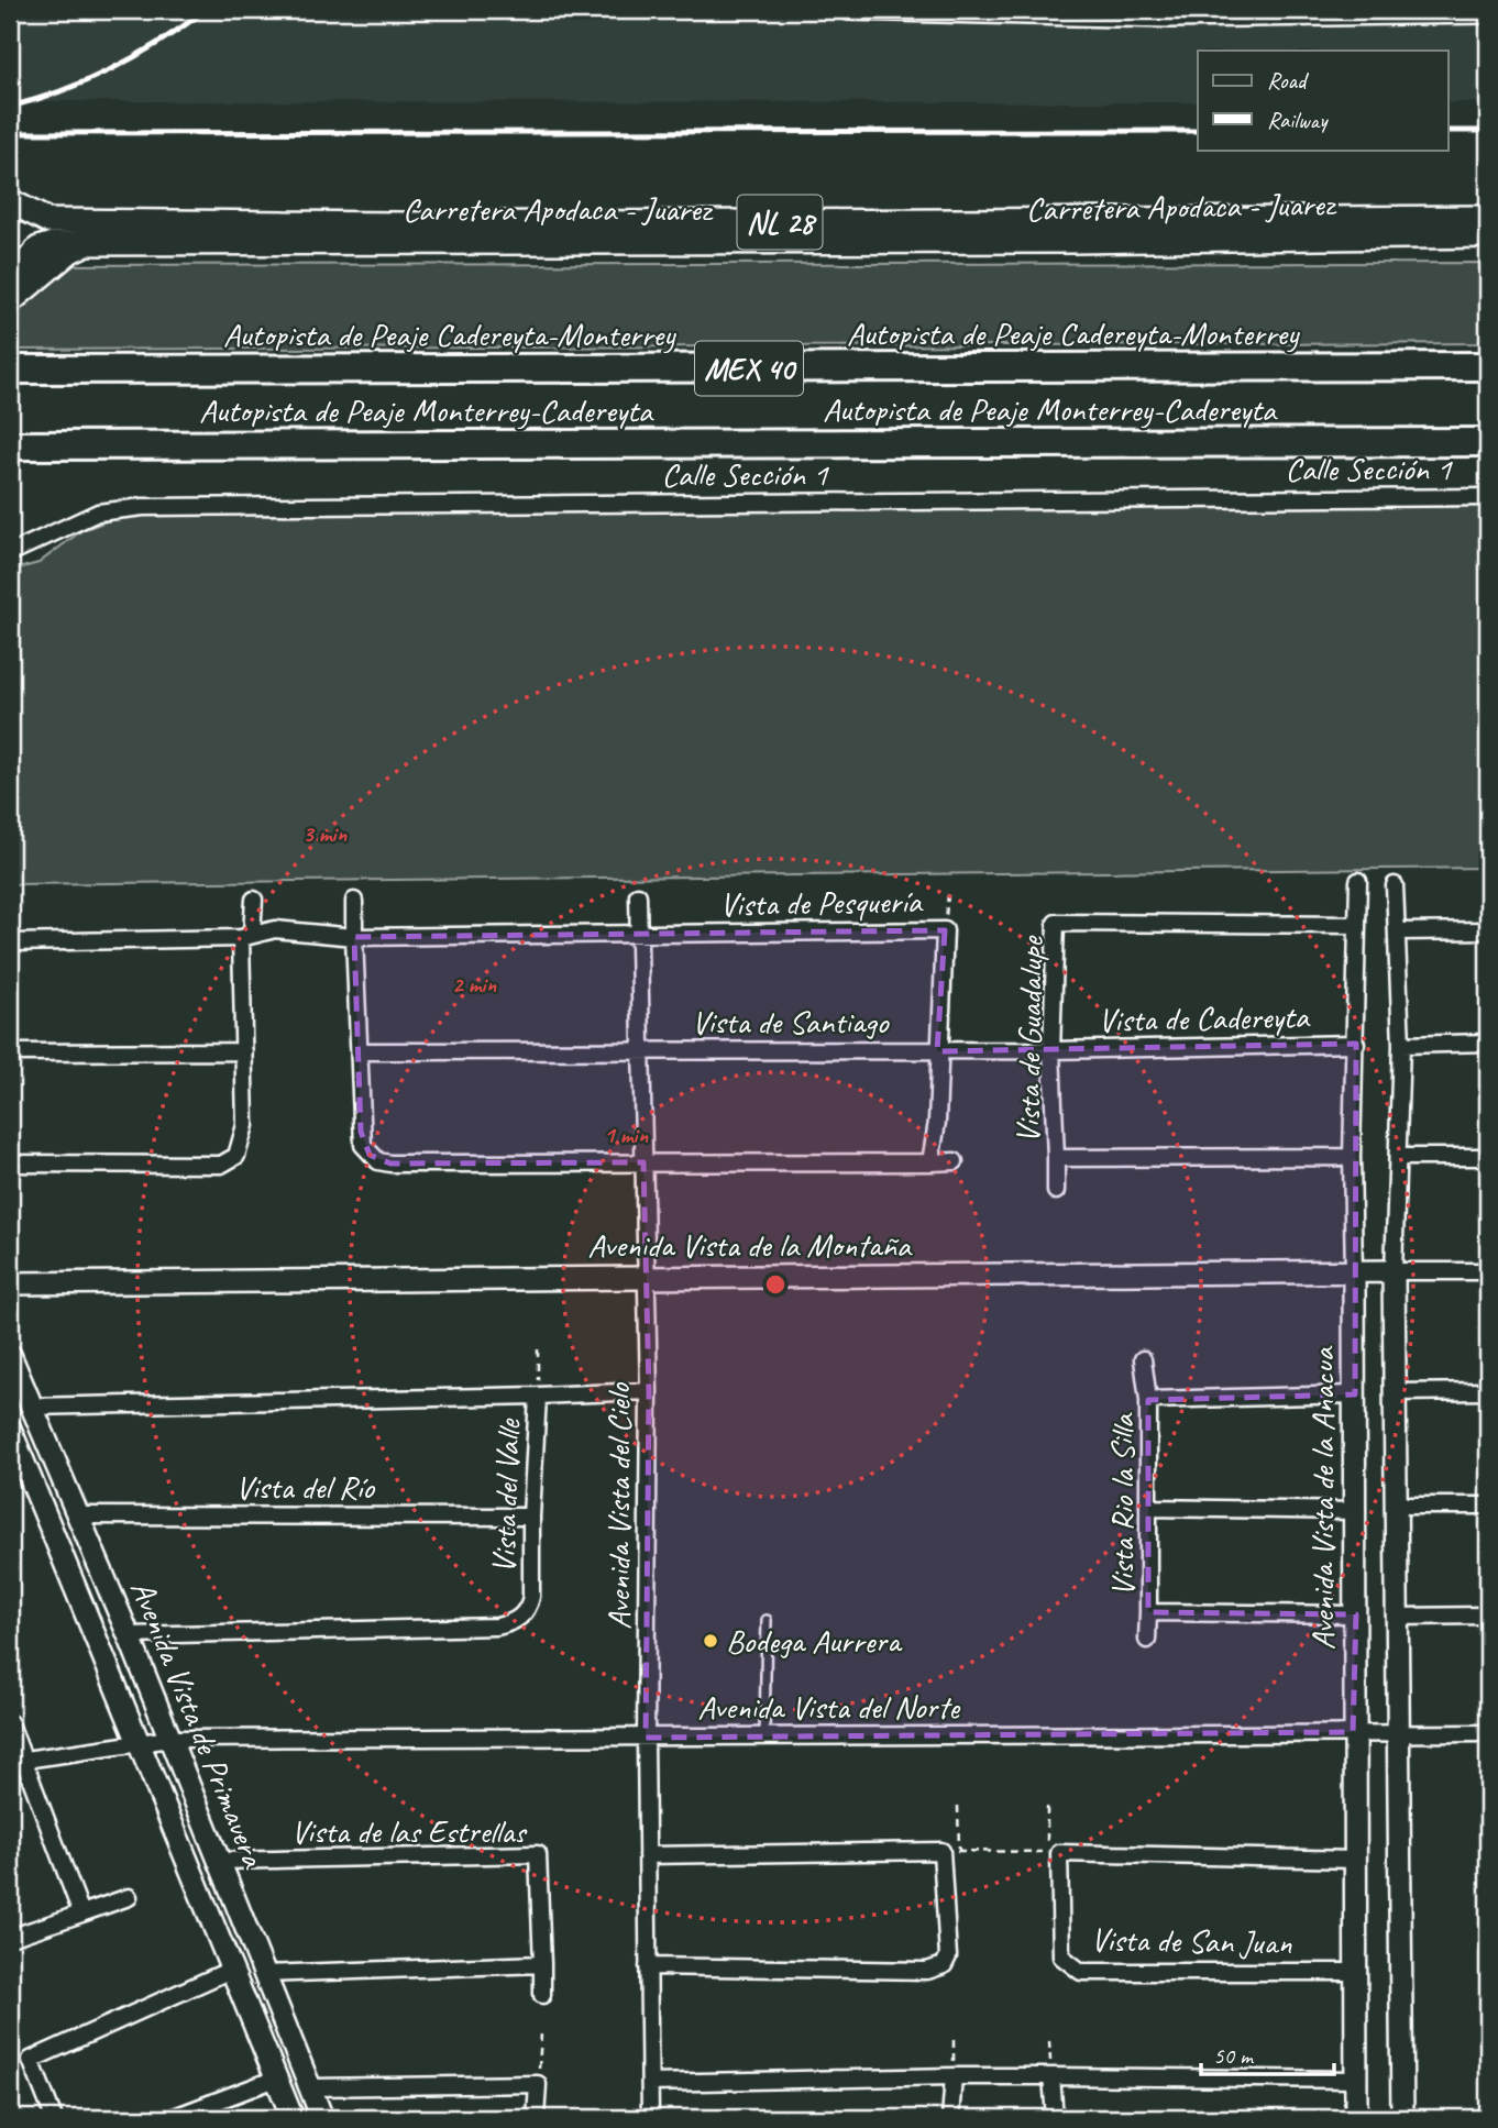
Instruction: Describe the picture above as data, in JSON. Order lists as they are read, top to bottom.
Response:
{
  "streets": {
    "highway": ["Autopista de Peaje Cadereyta-Monterrey", "MEX 40", "Autopista de Peaje Monterrey-Cadereyta"],
    "main road": ["NL 28"],
    "street": [
      "Calle Sección 1",
      "Vista de Pesquería",
      "Vista de Cadereyta",
      "Vista de Santiago",
      "Vista de Guadalupe",
      "Avenida Vista de la Montaña",
      "Vista del Río",
      "Vista del Valle",
      "Avenida Vista de la Anacua",
      "Vista Rio la Silla",
      "Avenida Vista del Cielo",
      "Avenida Vista del Norte",
      "Avenida Vista de Primavera",
      "Vista de las Estrellas",
      "Vista de San Juan"
    ]
  },
  "crossings": [
    ["Vista de Pesquería", "Vista de Cadereyta"],
    ["Vista de Pesquería", "Vista de Santiago"],
    ["Vista de Pesquería", "Avenida Vista del Cielo"],
    ["Vista de Cadereyta", "Vista de Santiago"],
    ["Vista de Cadereyta", "Vista de Guadalupe"],
    ["Vista de Cadereyta", "Avenida Vista de la Anacua"],
    ["Vista de Santiago", "Avenida Vista del Cielo"],
    ["Vista de Guadalupe", "Avenida Vista de la Anacua"],
    ["Avenida Vista de la Montaña", "Avenida Vista de la Anacua"],
    ["Avenida Vista de la Montaña", "Avenida Vista del Cielo"],
    ["Vista del Río", "Vista del Valle"],
    ["Vista del Río", "Avenida Vista de Primavera"],
    ["Vista del Valle", "Avenida Vista de Primavera"],
    ["Avenida Vista de la Anacua", "Vista Rio la Silla"],
    ["Avenida Vista de la Anacua", "Avenida Vista del Norte"],
    ["Avenida Vista de la Anacua", "Vista de San Juan"],
    ["Avenida Vista del Cielo", "Avenida Vista del Norte"],
    ["Avenida Vista del Norte", "Avenida Vista de Primavera"],
    ["Avenida Vista de Primavera", "Vista de las Estrellas"]
  ],
  "places": ["Bodega Aurrera"],
  "legend": ["Road", "Railway"],
  "scale_bar": "50 m",
  "rings": ["3 min", "2 min", "1 min"]
}
